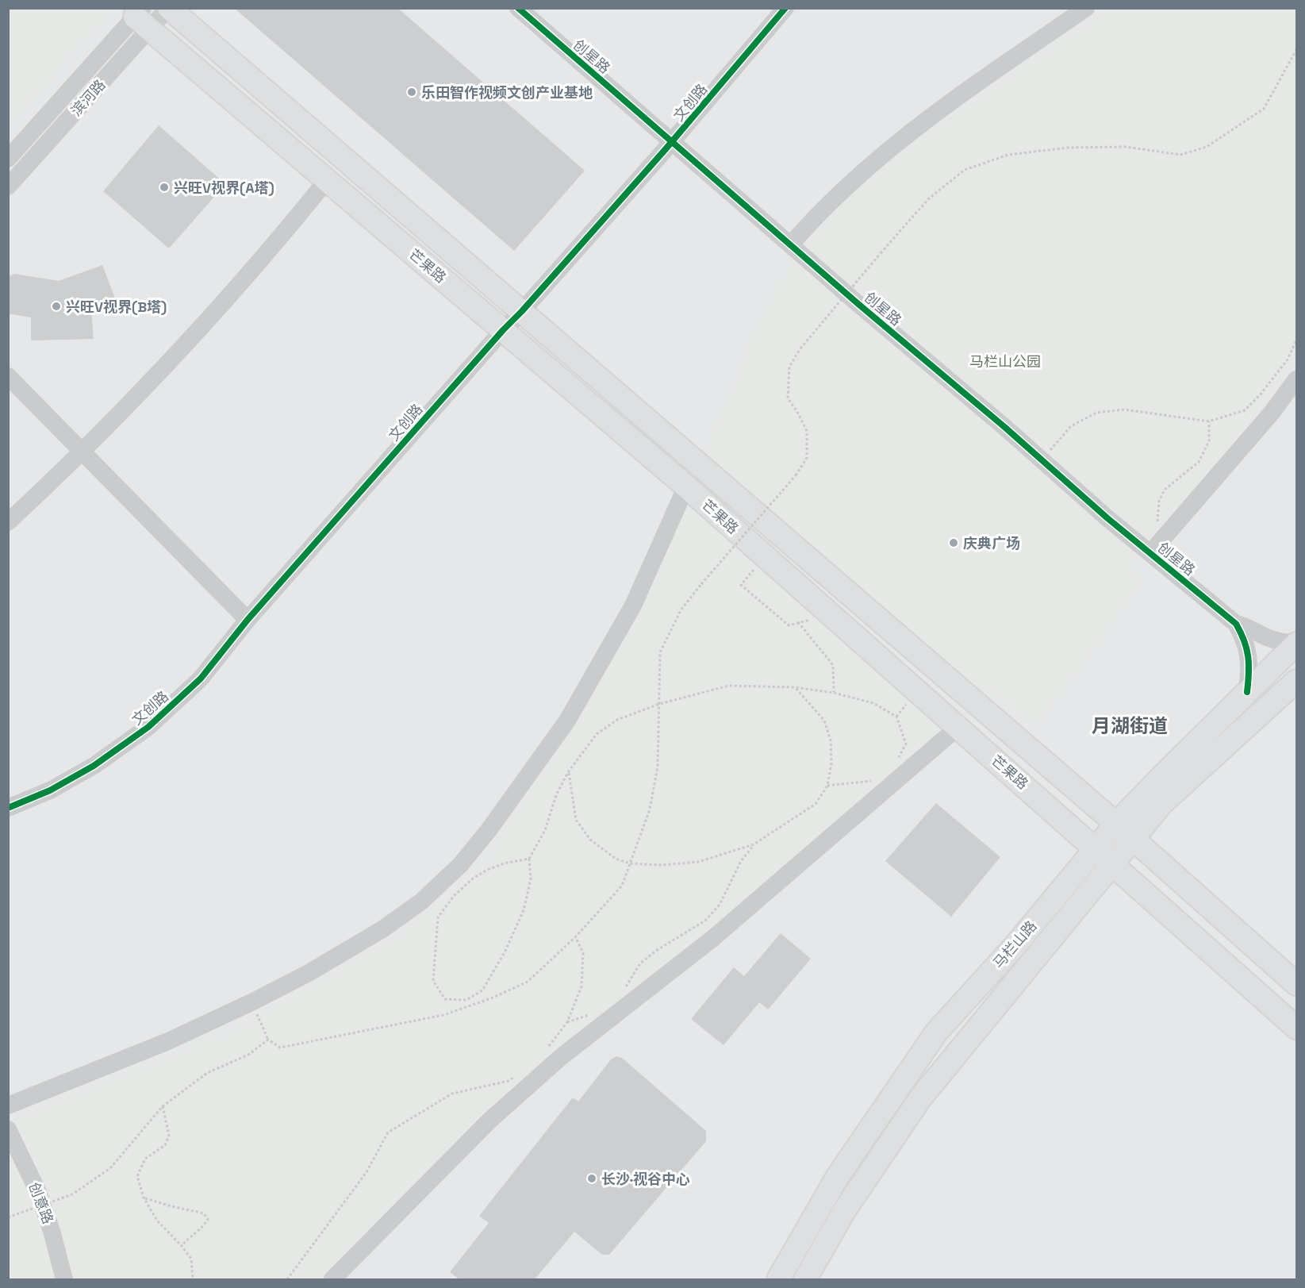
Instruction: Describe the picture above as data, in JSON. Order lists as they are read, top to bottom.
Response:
{
  "streets": {
    "main road": ["芒果路", "马栏山路"],
    "street": [
      "创星路",
      "滨河路",
      "文创路",
      "创意路"
    ]
  },
  "crossings": [
    ["创星路", "文创路"],
    ["滨河路", "芒果路"],
    ["文创路", "芒果路"],
    ["芒果路", "马栏山路"]
  ],
  "districts": ["月湖街道"],
  "parks": ["马栏山公园"],
  "places": [
    "乐田智作视频文创产业基地",
    "兴旺V视界(A塔)",
    "兴旺V视界(B塔)",
    "庆典广场",
    "长沙·视谷中心"
  ]
}
